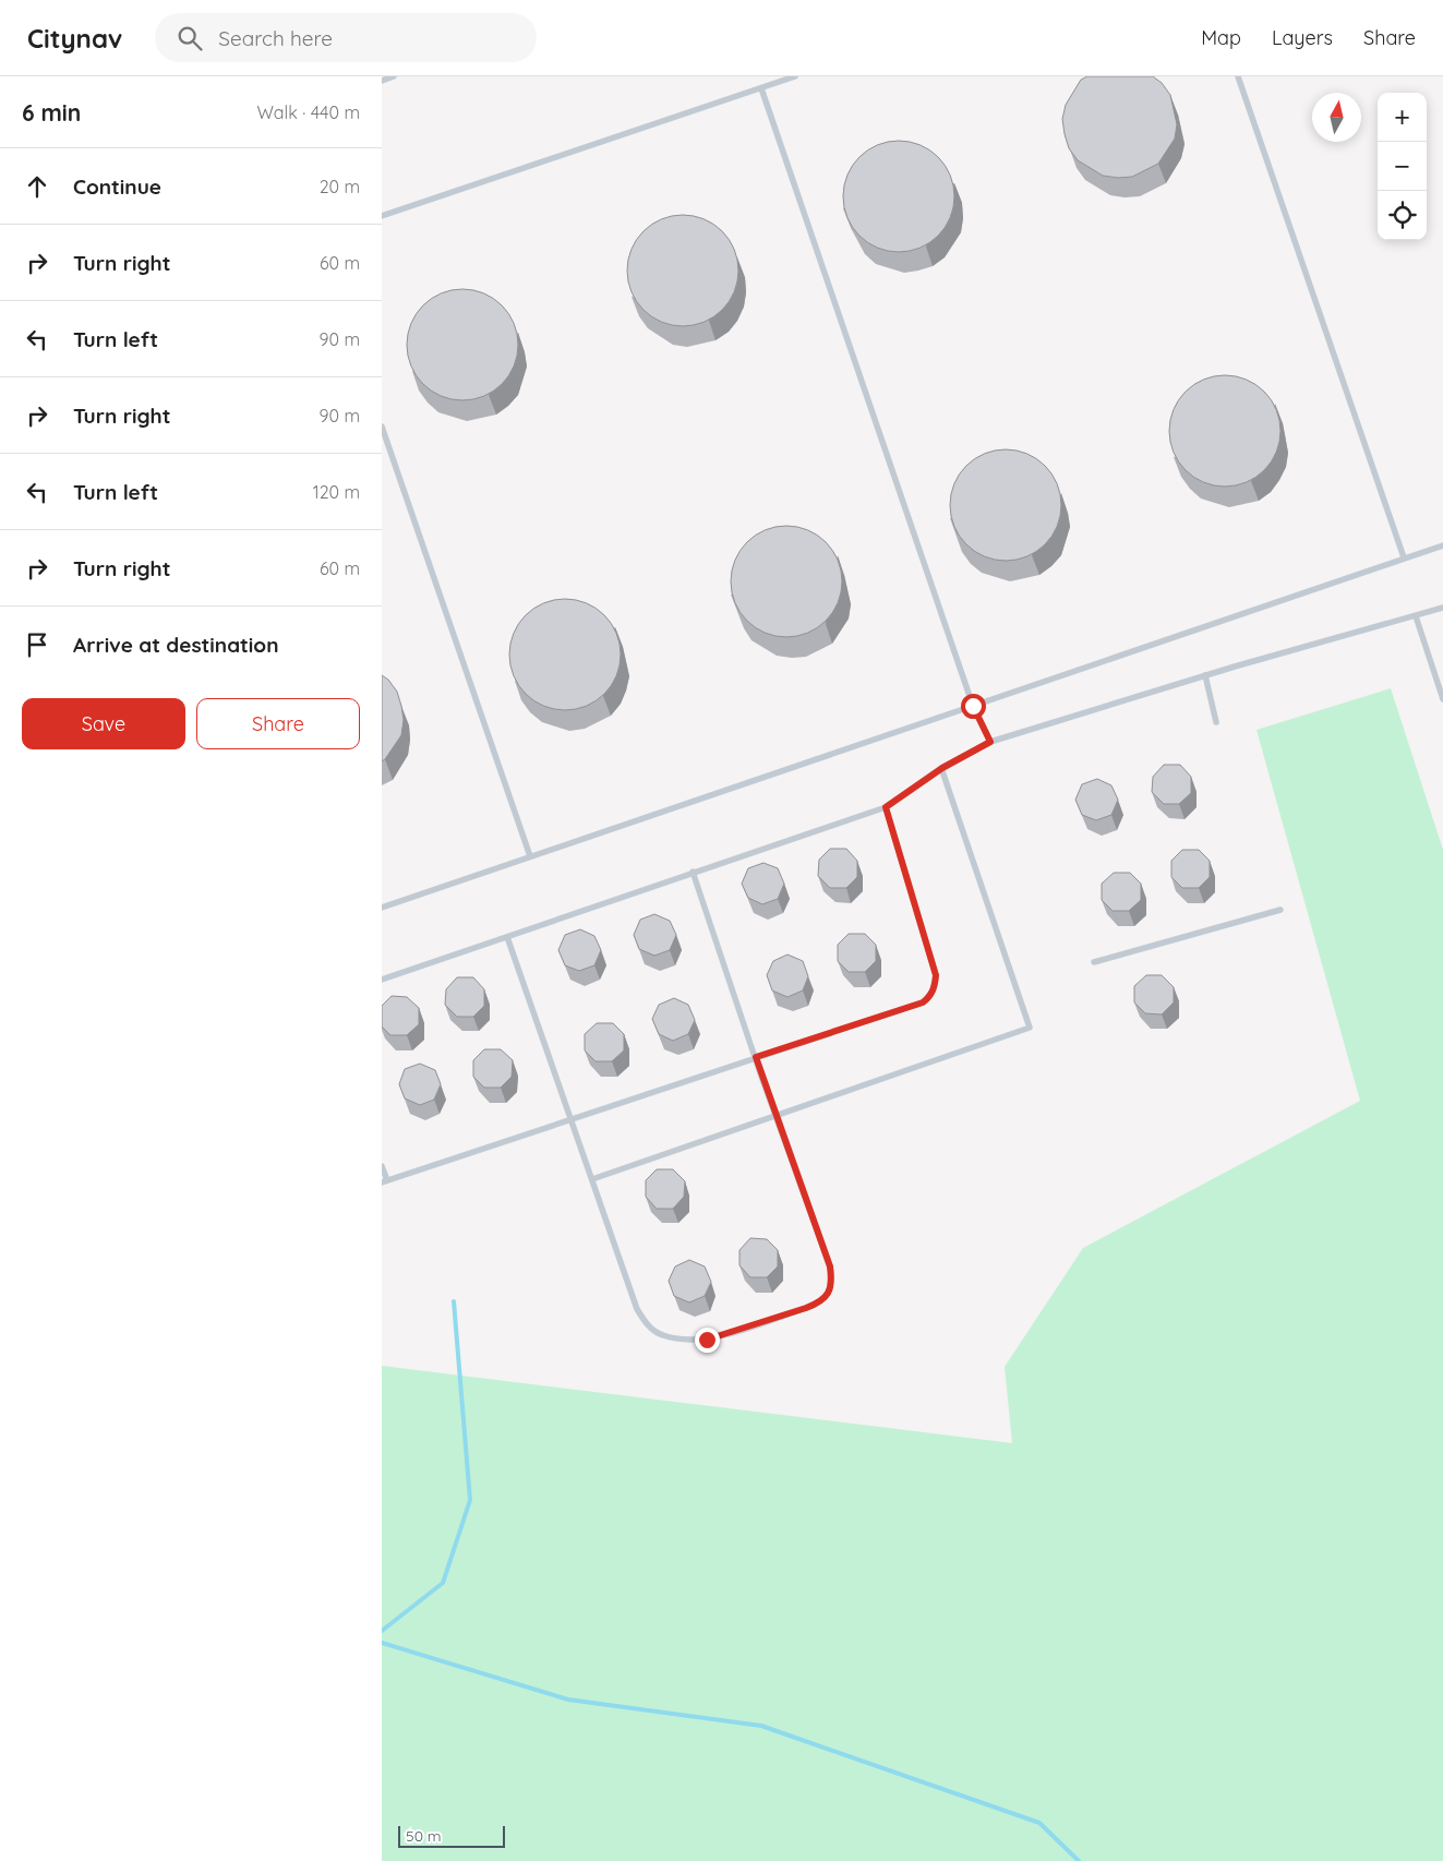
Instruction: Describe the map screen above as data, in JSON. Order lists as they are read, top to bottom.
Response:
{
  "scale_bar": "50 m",
  "north": "top",
  "page": {
    "header": "Citynav",
    "search": "Search here",
    "nav": ["Map", "Layers", "Share"],
    "heading": ["6 min", "Walk · 440 m"],
    "map_buttons": ["+", "−"],
    "list": [
      ["Continue", "20 m"],
      ["Turn right", "60 m"],
      ["Turn left", "90 m"],
      ["Turn right", "90 m"],
      ["Turn left", "120 m"],
      ["Turn right", "60 m"],
      "Arrive at destination"
    ],
    "buttons": ["Save", "Share"],
    "scale": "50 m"
  }
}
